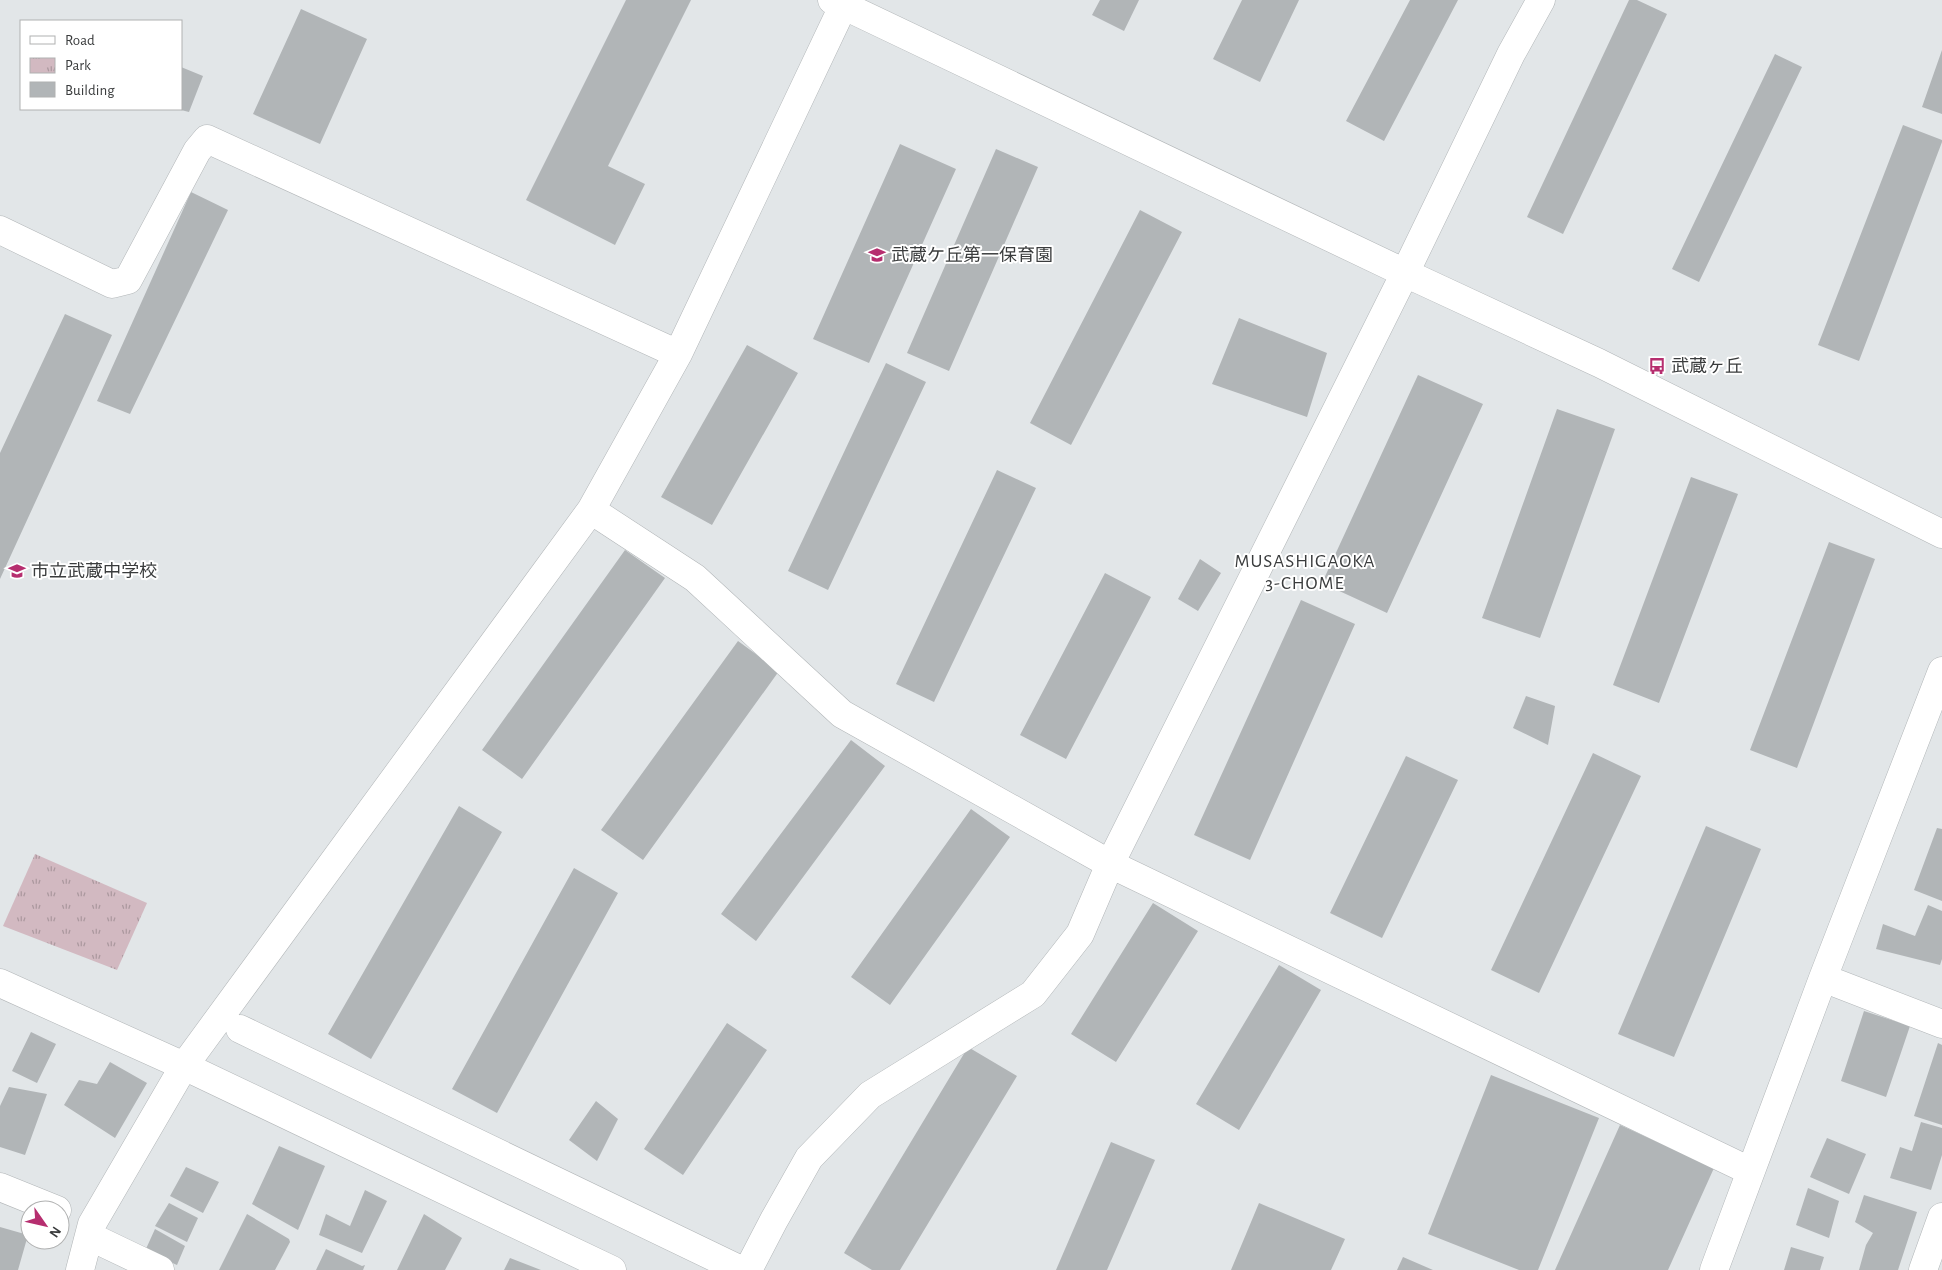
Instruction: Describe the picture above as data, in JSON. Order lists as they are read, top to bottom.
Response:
{
  "districts": ["MUSASHIGAOKA 3-CHOME"],
  "places": {
    "school or university": ["武蔵ケ丘第一保育園", "市立武蔵中学校"],
    "bus stop": ["武蔵ヶ丘"]
  },
  "legend": ["Road", "Park", "Building"],
  "north": "bottom right"
}
